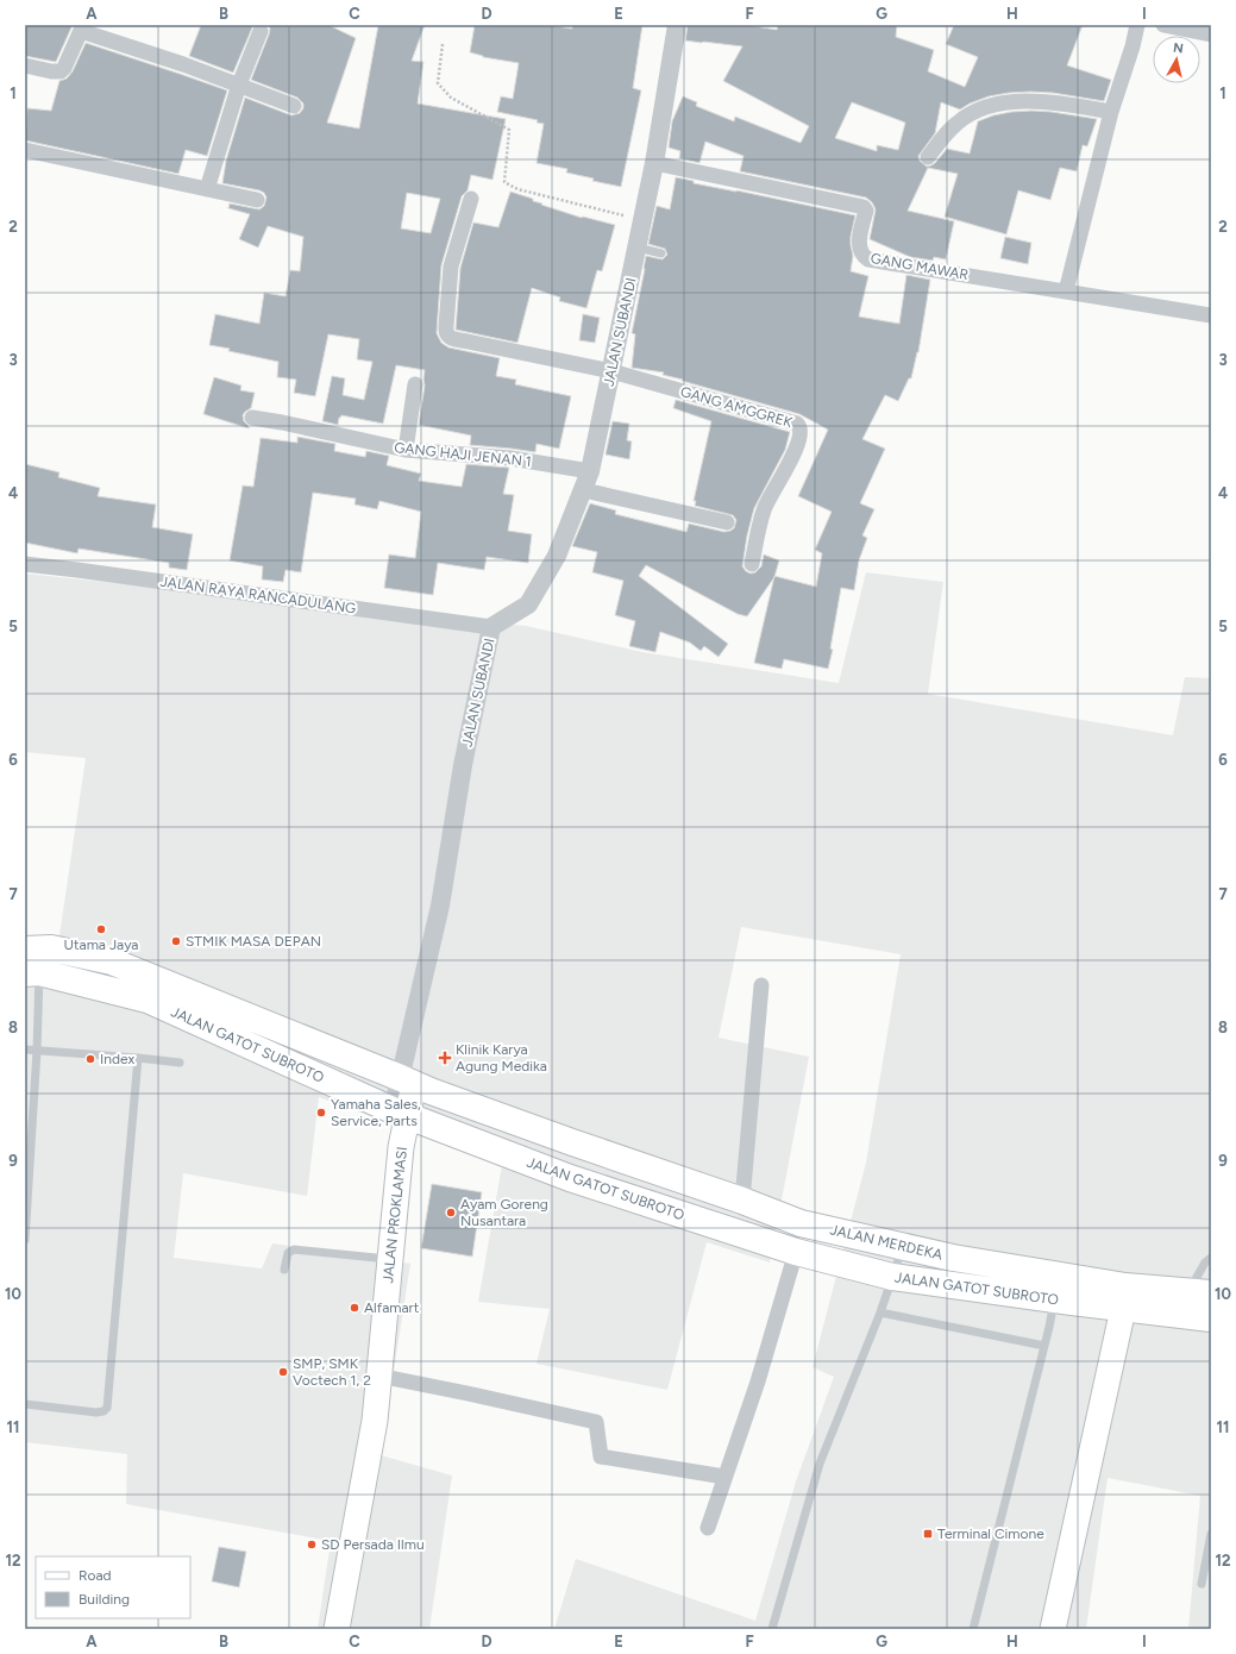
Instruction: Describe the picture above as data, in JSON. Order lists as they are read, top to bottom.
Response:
{
  "streets": {
    "highway": ["JALAN GATOT SUBROTO", "JALAN MERDEKA"],
    "main road": ["JALAN PROKLAMASI"],
    "street": [
      "GANG MAWAR",
      "JALAN SUBANDI",
      "GANG AMGGREK",
      "GANG HAJI JENAN 1",
      "JALAN RAYA RANCADULANG"
    ]
  },
  "crossings": [
    ["GANG MAWAR", "JALAN SUBANDI"],
    ["JALAN SUBANDI", "GANG AMGGREK"],
    ["JALAN SUBANDI", "GANG HAJI JENAN 1"],
    ["JALAN SUBANDI", "JALAN RAYA RANCADULANG"],
    ["JALAN SUBANDI", "JALAN GATOT SUBROTO"],
    ["JALAN SUBANDI", "JALAN PROKLAMASI"],
    ["JALAN GATOT SUBROTO", "JALAN PROKLAMASI"],
    ["JALAN GATOT SUBROTO", "JALAN MERDEKA"]
  ],
  "places": {
    "other": [
      "Utama Jaya",
      "STMIK MASA DEPAN",
      "Index",
      "Yamaha Sales, Service, Parts",
      "Ayam Goreng Nusantara",
      "Alfamart",
      "SMP, SMK Voctech 1, 2",
      "SD Persada Ilmu"
    ],
    "health": ["Klinik Karya Agung Medika"],
    "transit": ["Terminal Cimone"]
  },
  "legend": ["Road", "Building"],
  "north": "top",
  "grid": {
    "columns": [
      "A",
      "B",
      "C",
      "D",
      "E",
      "F",
      "G",
      "H",
      "I"
    ],
    "rows": [
      "1",
      "2",
      "3",
      "4",
      "5",
      "6",
      "7",
      "8",
      "9",
      "10",
      "11",
      "12"
    ]
  }
}
